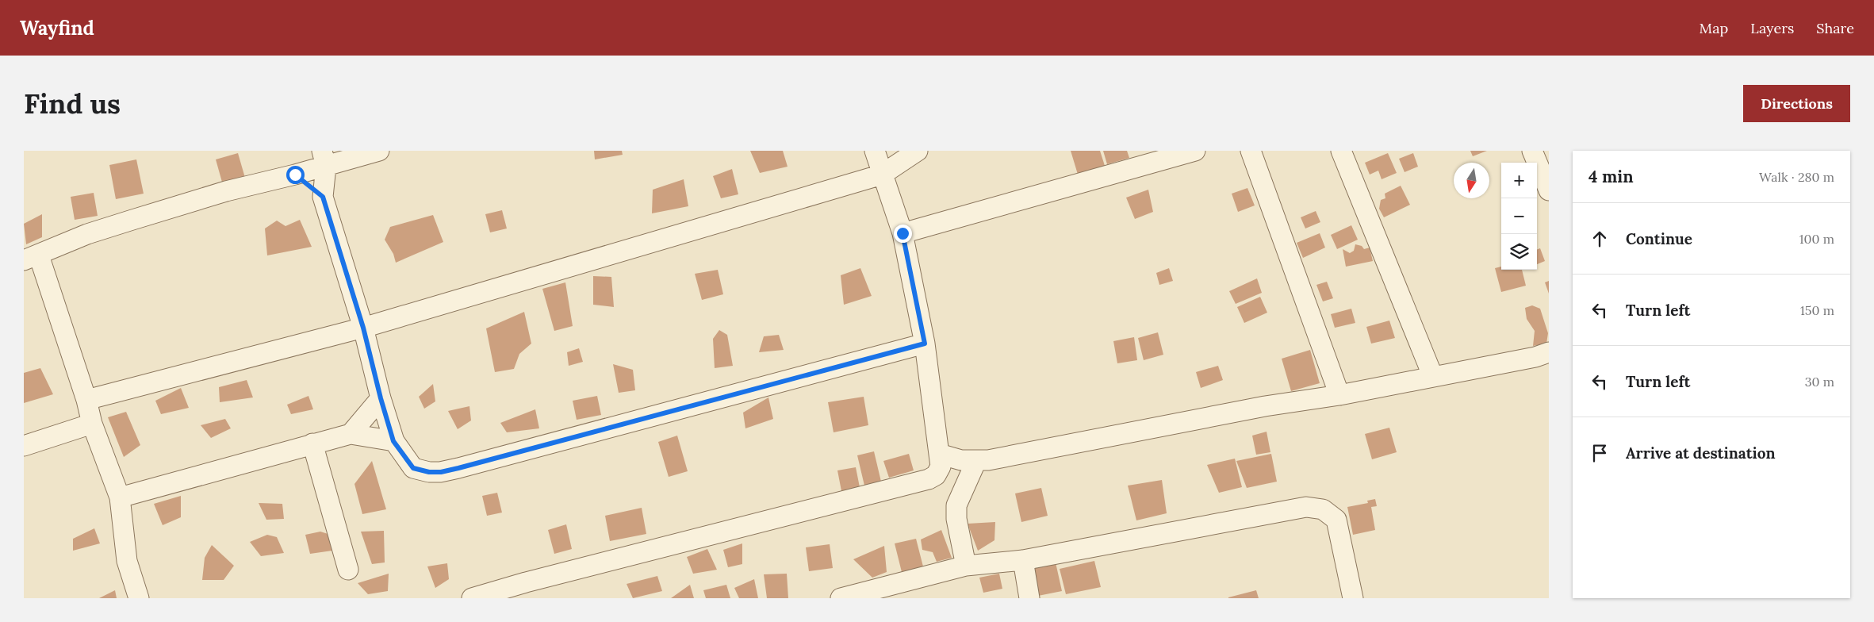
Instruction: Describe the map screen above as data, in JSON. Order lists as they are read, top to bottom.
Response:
{
  "north": "bottom",
  "page": {
    "header": "Wayfind",
    "nav": ["Map", "Layers", "Share"],
    "buttons": "Directions",
    "title": "Find us",
    "heading": ["4 min", "Walk · 280 m"],
    "map_buttons": ["+", "−"],
    "list": [
      ["Continue", "100 m"],
      ["Turn left", "150 m"],
      ["Turn left", "30 m"],
      "Arrive at destination"
    ]
  }
}
